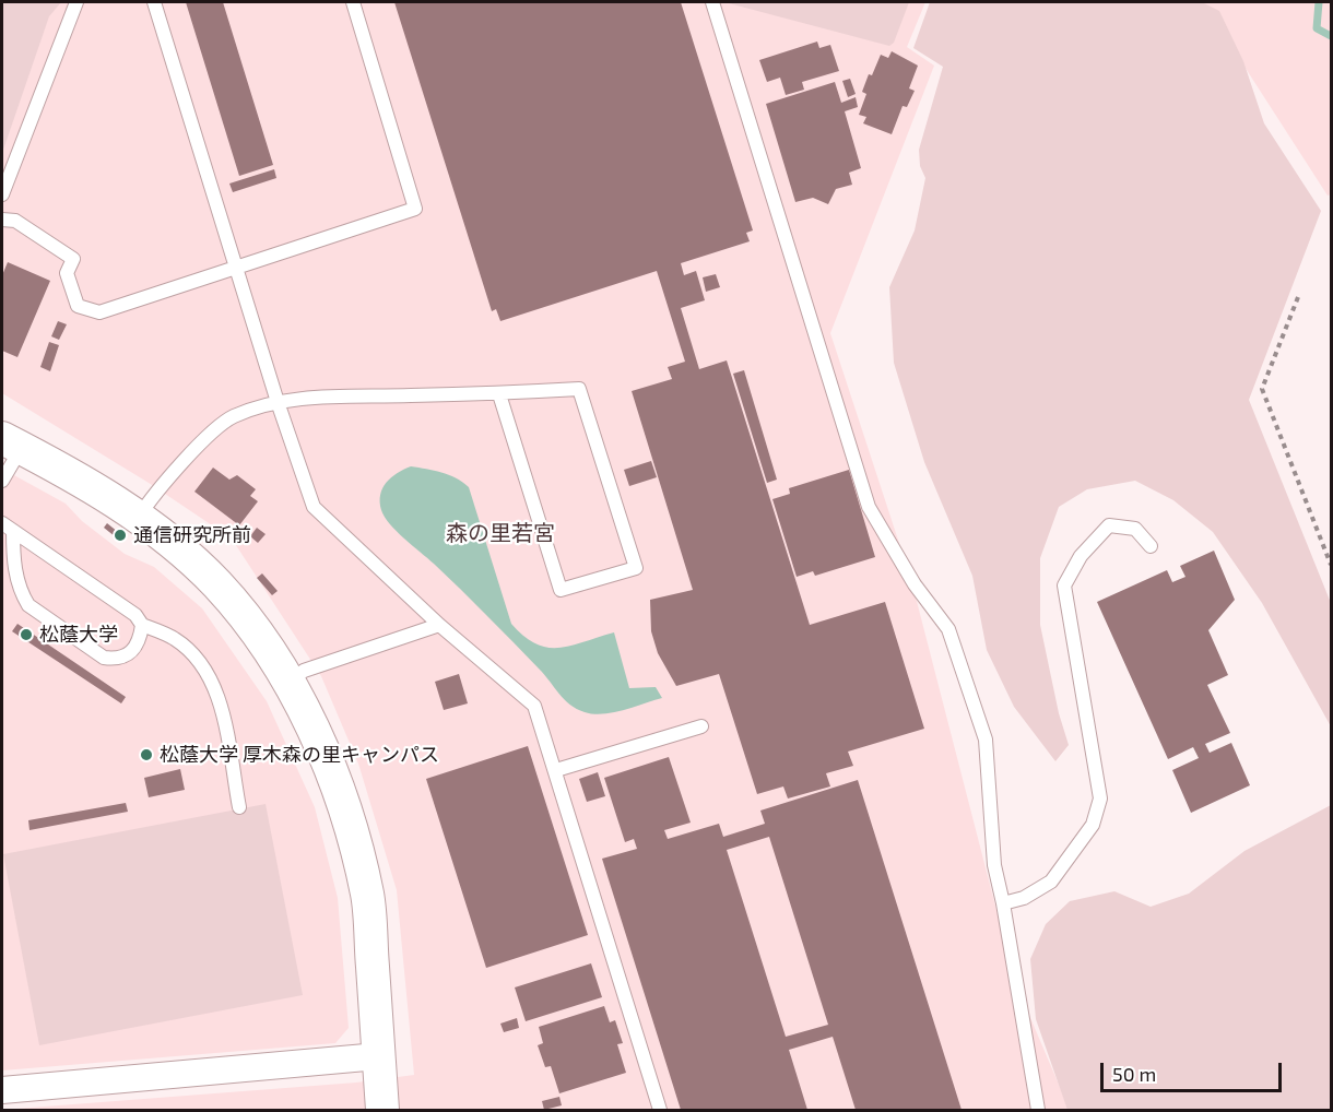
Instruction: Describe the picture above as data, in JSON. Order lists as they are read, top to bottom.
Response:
{
  "districts": ["森の里若宮"],
  "places": ["通信研究所前", "松蔭大学", "松蔭大学 厚木森の里キャンパス"],
  "scale_bar": "50 m"
}
